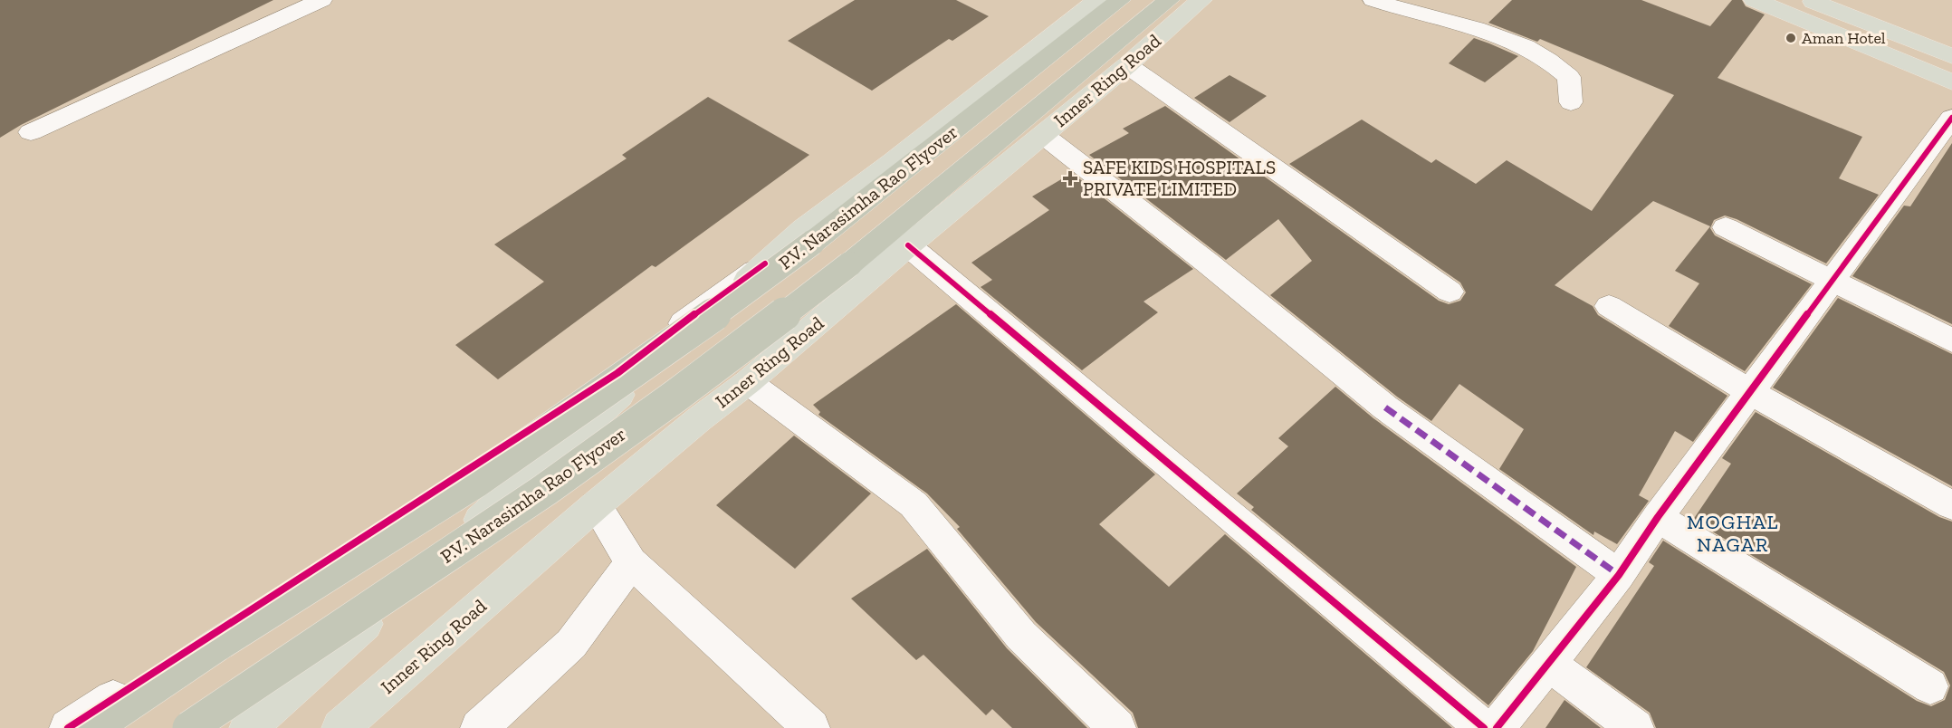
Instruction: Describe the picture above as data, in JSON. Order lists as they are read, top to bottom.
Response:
{
  "streets": {
    "highway": ["P.V. Narasimha Rao Flyover"],
    "main road": ["Inner Ring Road"]
  },
  "districts": ["MOGHAL NAGAR"],
  "places": {
    "other": ["Aman Hotel"],
    "health": ["SAFE KIDS HOSPITALS PRIVATE LIMITED"]
  }
}
